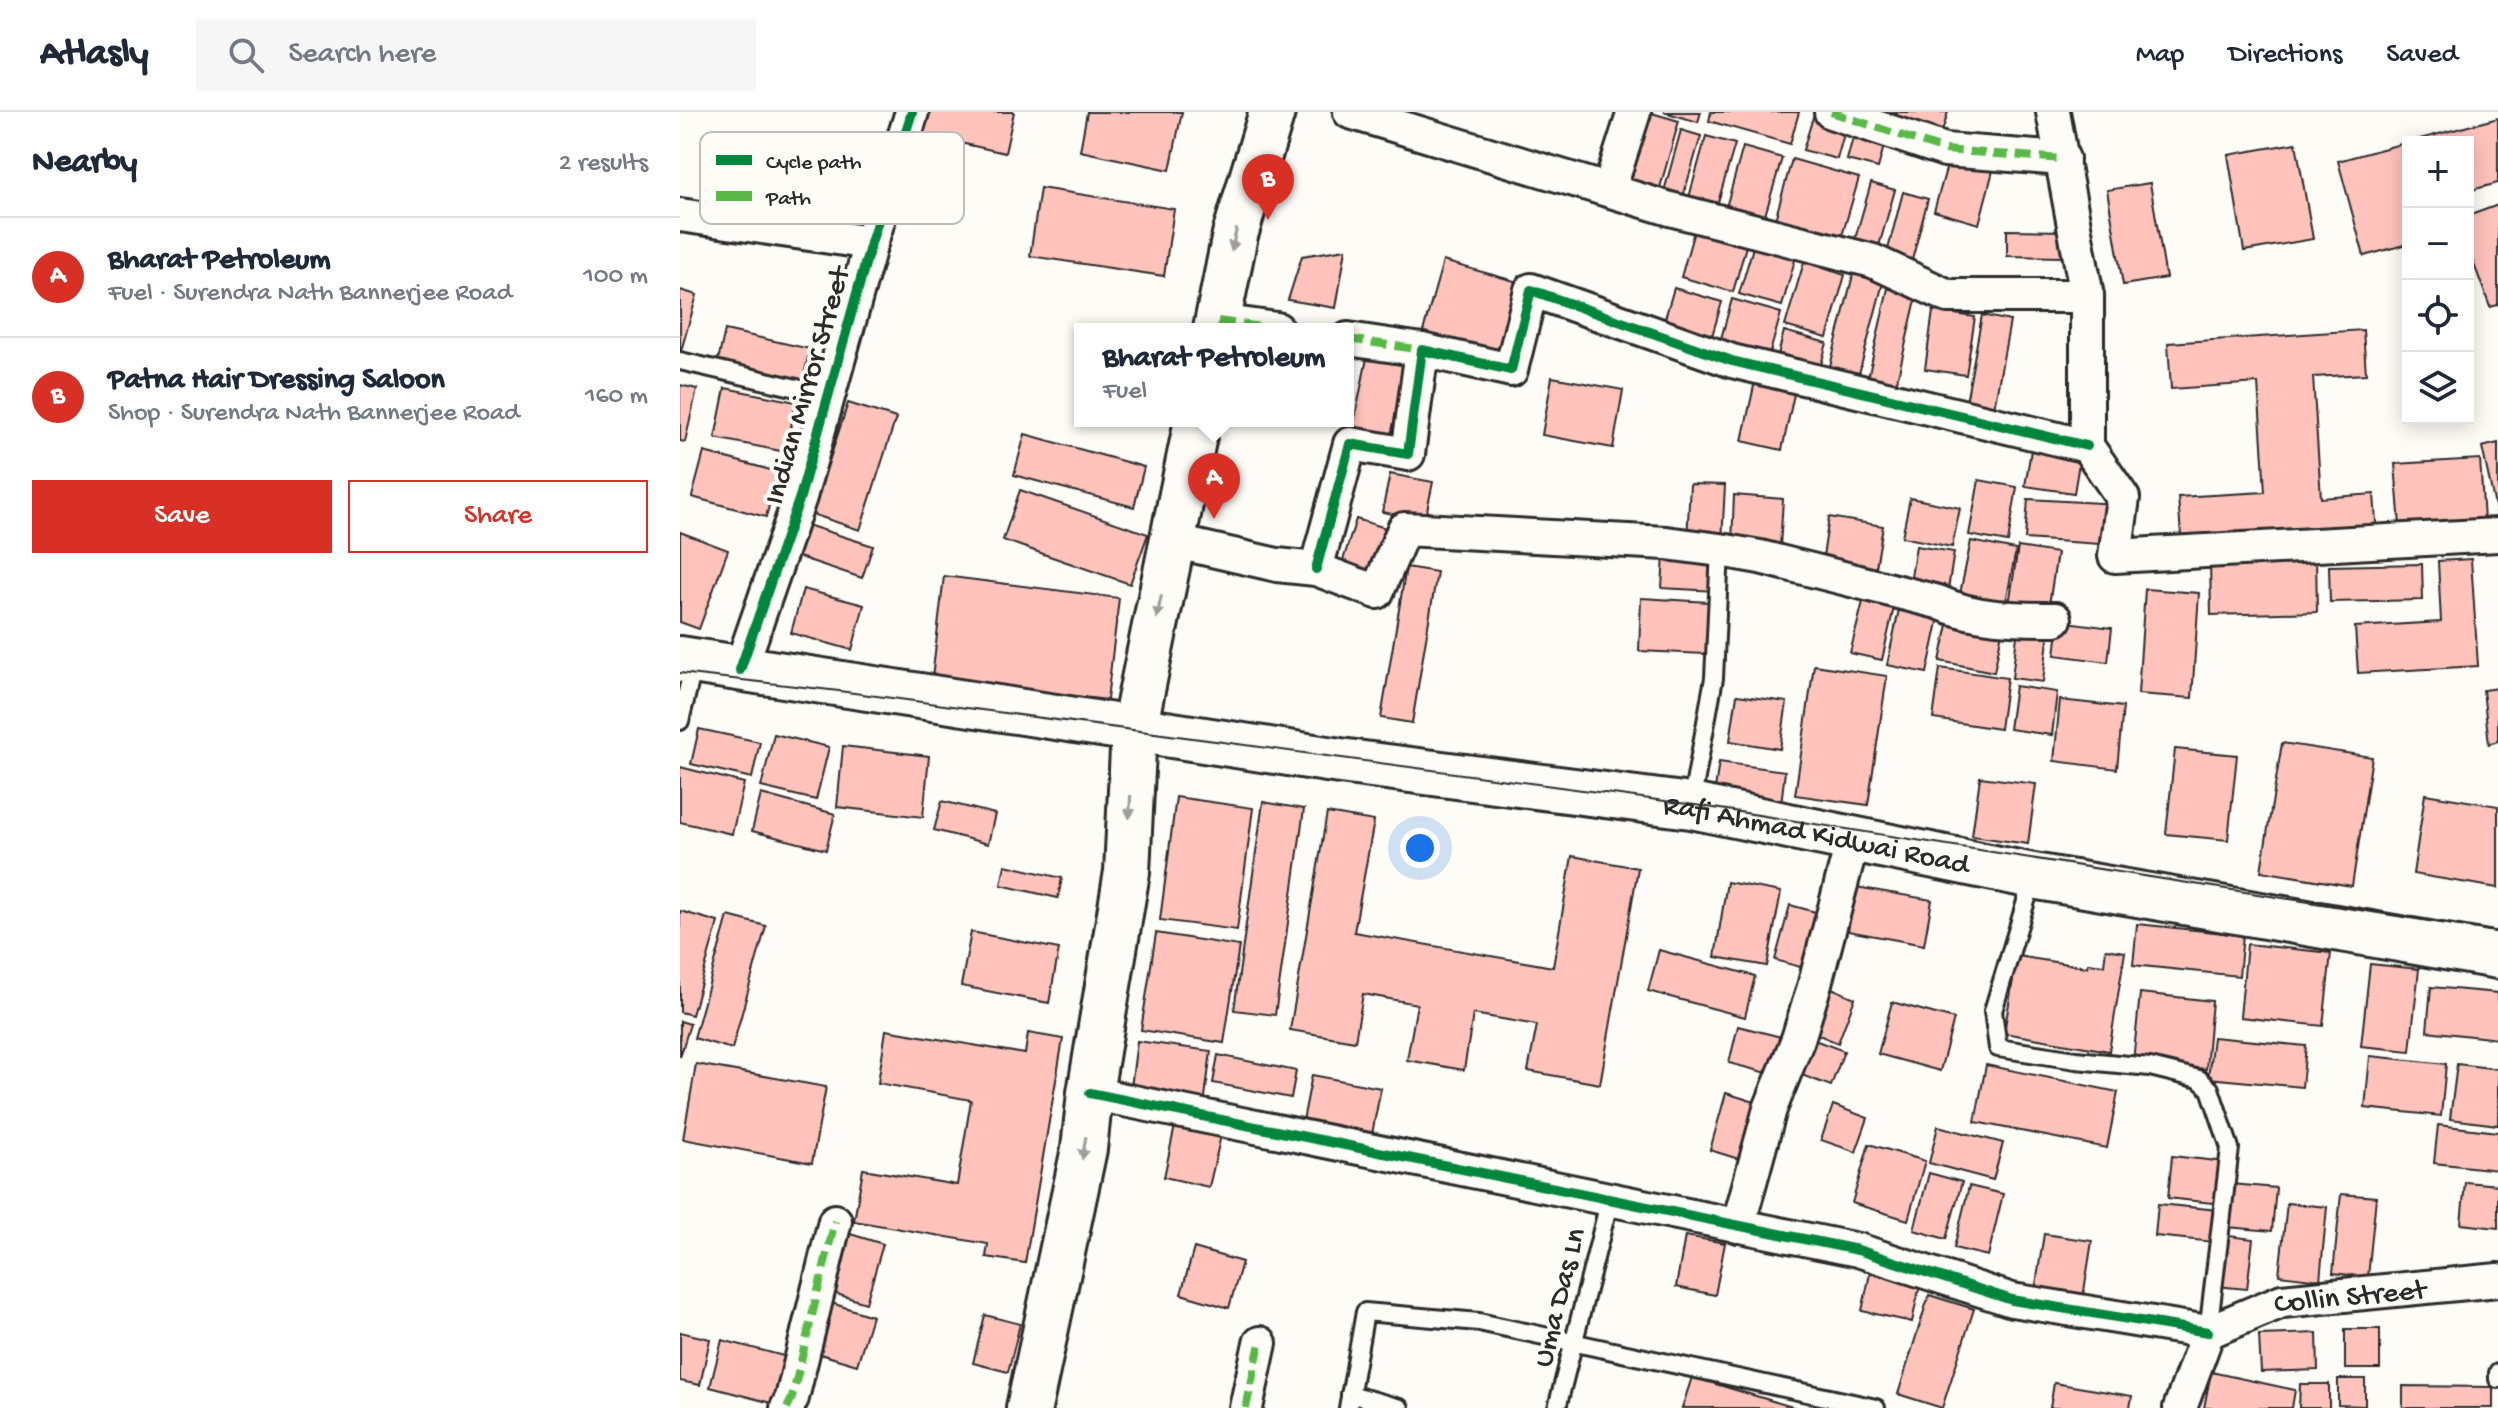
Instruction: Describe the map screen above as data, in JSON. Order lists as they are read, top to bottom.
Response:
{
  "streets": {
    "main road": ["Rafi Ahmad Kidwai Road"],
    "street": ["Indian Mirror Street", "Collin Street"],
    "lane": ["Uma Das Ln"]
  },
  "crossings": [
    ["Indian Mirror Street", "Rafi Ahmad Kidwai Road"]
  ],
  "legend": ["Cycle path", "Path"],
  "page": {
    "header": "Atlasly",
    "search": "Search here",
    "nav": ["Map", "Directions", "Saved"],
    "heading": ["Nearby", "2 results"],
    "map_buttons": ["+", "−"],
    "pins": ["B", "A"],
    "list": [
      {
        "mark": "A",
        "name": "Bharat Petroleum",
        "note": "Fuel · Surendra Nath Bannerjee Road",
        "value": "100 m"
      },
      {
        "mark": "B",
        "name": "Patna Hair Dressing Saloon",
        "note": "Shop · Surendra Nath Bannerjee Road",
        "value": "160 m"
      }
    ],
    "popup": ["Bharat Petroleum", "Fuel"],
    "buttons": ["Save", "Share"]
  }
}
